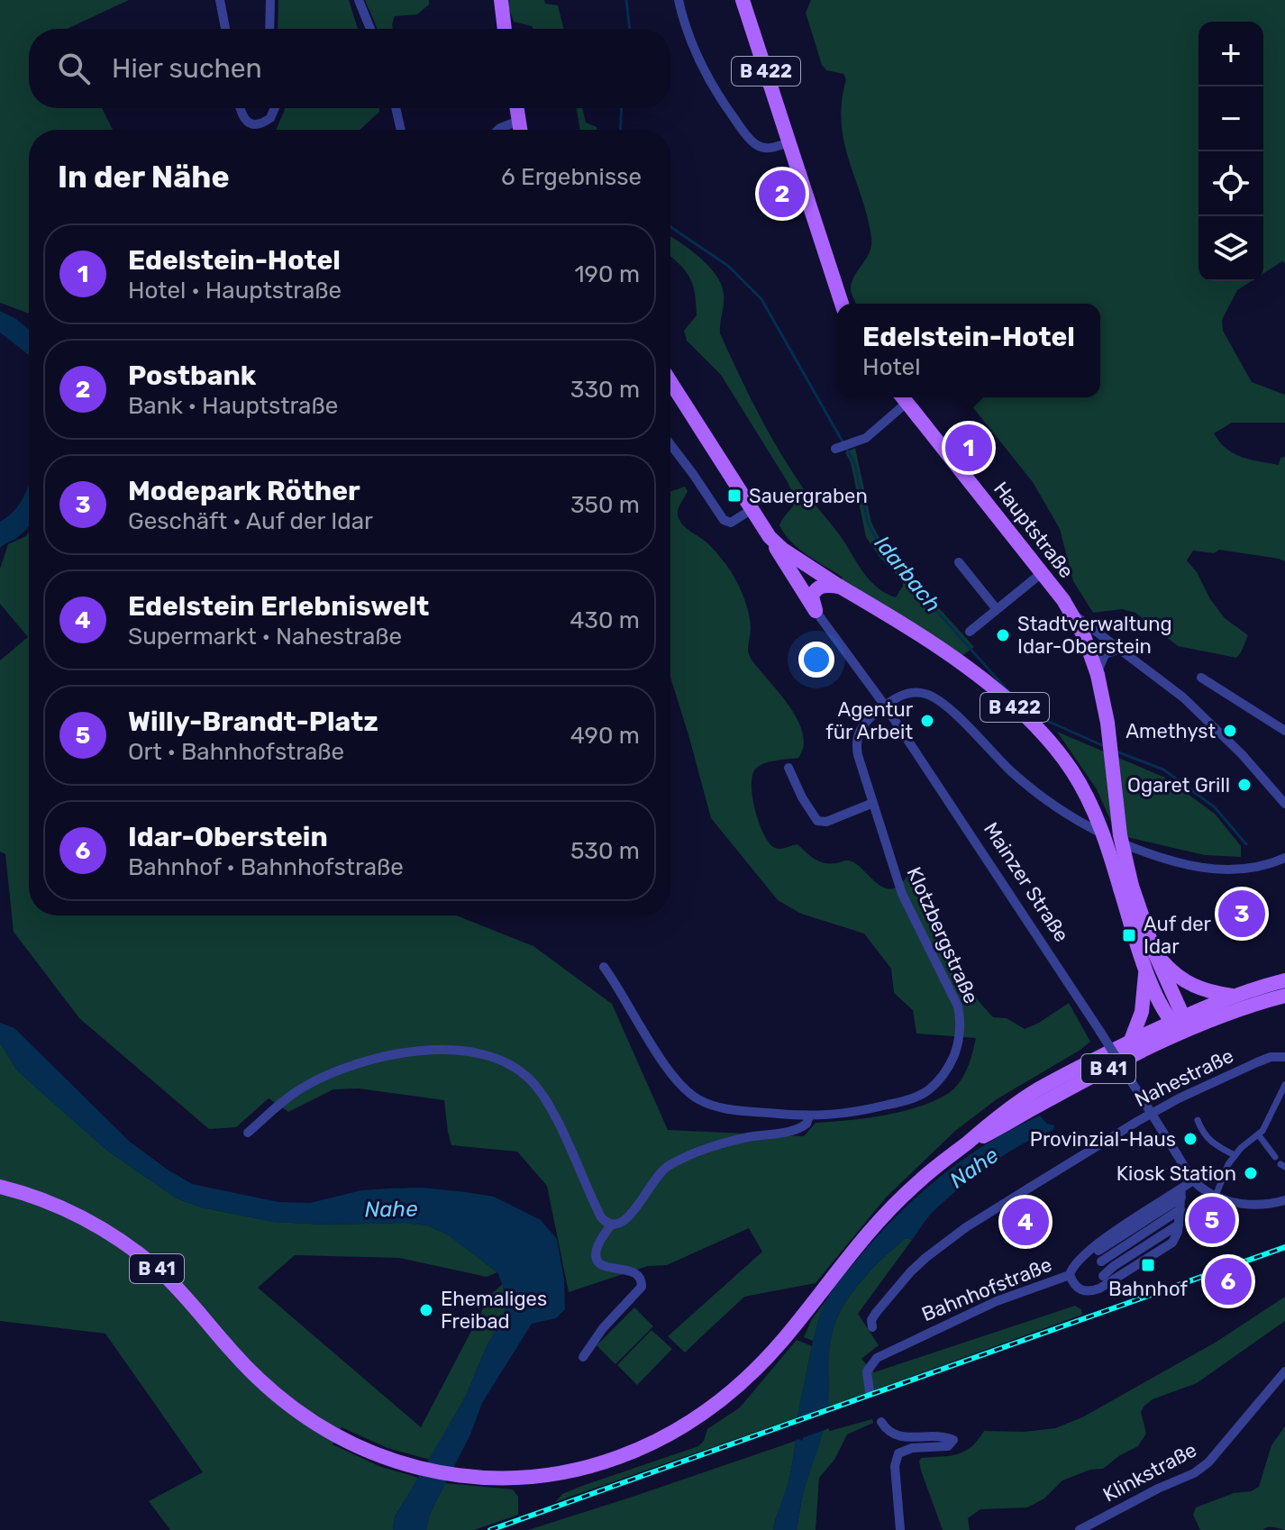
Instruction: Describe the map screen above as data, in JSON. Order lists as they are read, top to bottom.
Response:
{
  "streets": {
    "main road": ["B 422", "Hauptstraße", "B 41"],
    "street": [
      "Mainzer Straße",
      "Klotzbergstraße",
      "Nahestraße",
      "Bahnhofstraße",
      "Klinkstraße"
    ]
  },
  "crossings": [
    ["B 422", "Hauptstraße"],
    ["B 422", "B 41"],
    ["Mainzer Straße", "Klotzbergstraße"],
    ["Mainzer Straße", "Bahnhofstraße"]
  ],
  "water": ["Idarbach", "Nahe"],
  "places": {
    "transit": ["Sauergraben", "Auf der Idar", "Bahnhof"],
    "other": [
      "Stadtverwaltung Idar-Oberstein",
      "Agentur für Arbeit",
      "Amethyst",
      "Ogaret Grill",
      "Provinzial-Haus",
      "Kiosk Station",
      "Ehemaliges Freibad"
    ]
  },
  "page": {
    "map_buttons": ["+", "−"],
    "search": "Hier suchen",
    "heading": ["In der Nähe", "6 Ergebnisse"],
    "pins": [
      "2",
      "1",
      "3",
      "5",
      "4",
      "6"
    ],
    "list": [
      {
        "mark": "1",
        "name": "Edelstein-Hotel",
        "note": "Hotel · Hauptstraße",
        "value": "190 m"
      },
      {
        "mark": "2",
        "name": "Postbank",
        "note": "Bank · Hauptstraße",
        "value": "330 m"
      },
      {
        "mark": "3",
        "name": "Modepark Röther",
        "note": "Geschäft · Auf der Idar",
        "value": "350 m"
      },
      {
        "mark": "4",
        "name": "Edelstein Erlebniswelt",
        "note": "Supermarkt · Nahestraße",
        "value": "430 m"
      },
      {
        "mark": "5",
        "name": "Willy-Brandt-Platz",
        "note": "Ort · Bahnhofstraße",
        "value": "490 m"
      },
      {
        "mark": "6",
        "name": "Idar-Oberstein",
        "note": "Bahnhof · Bahnhofstraße",
        "value": "530 m"
      }
    ],
    "popup": ["Edelstein-Hotel", "Hotel"]
  }
}
